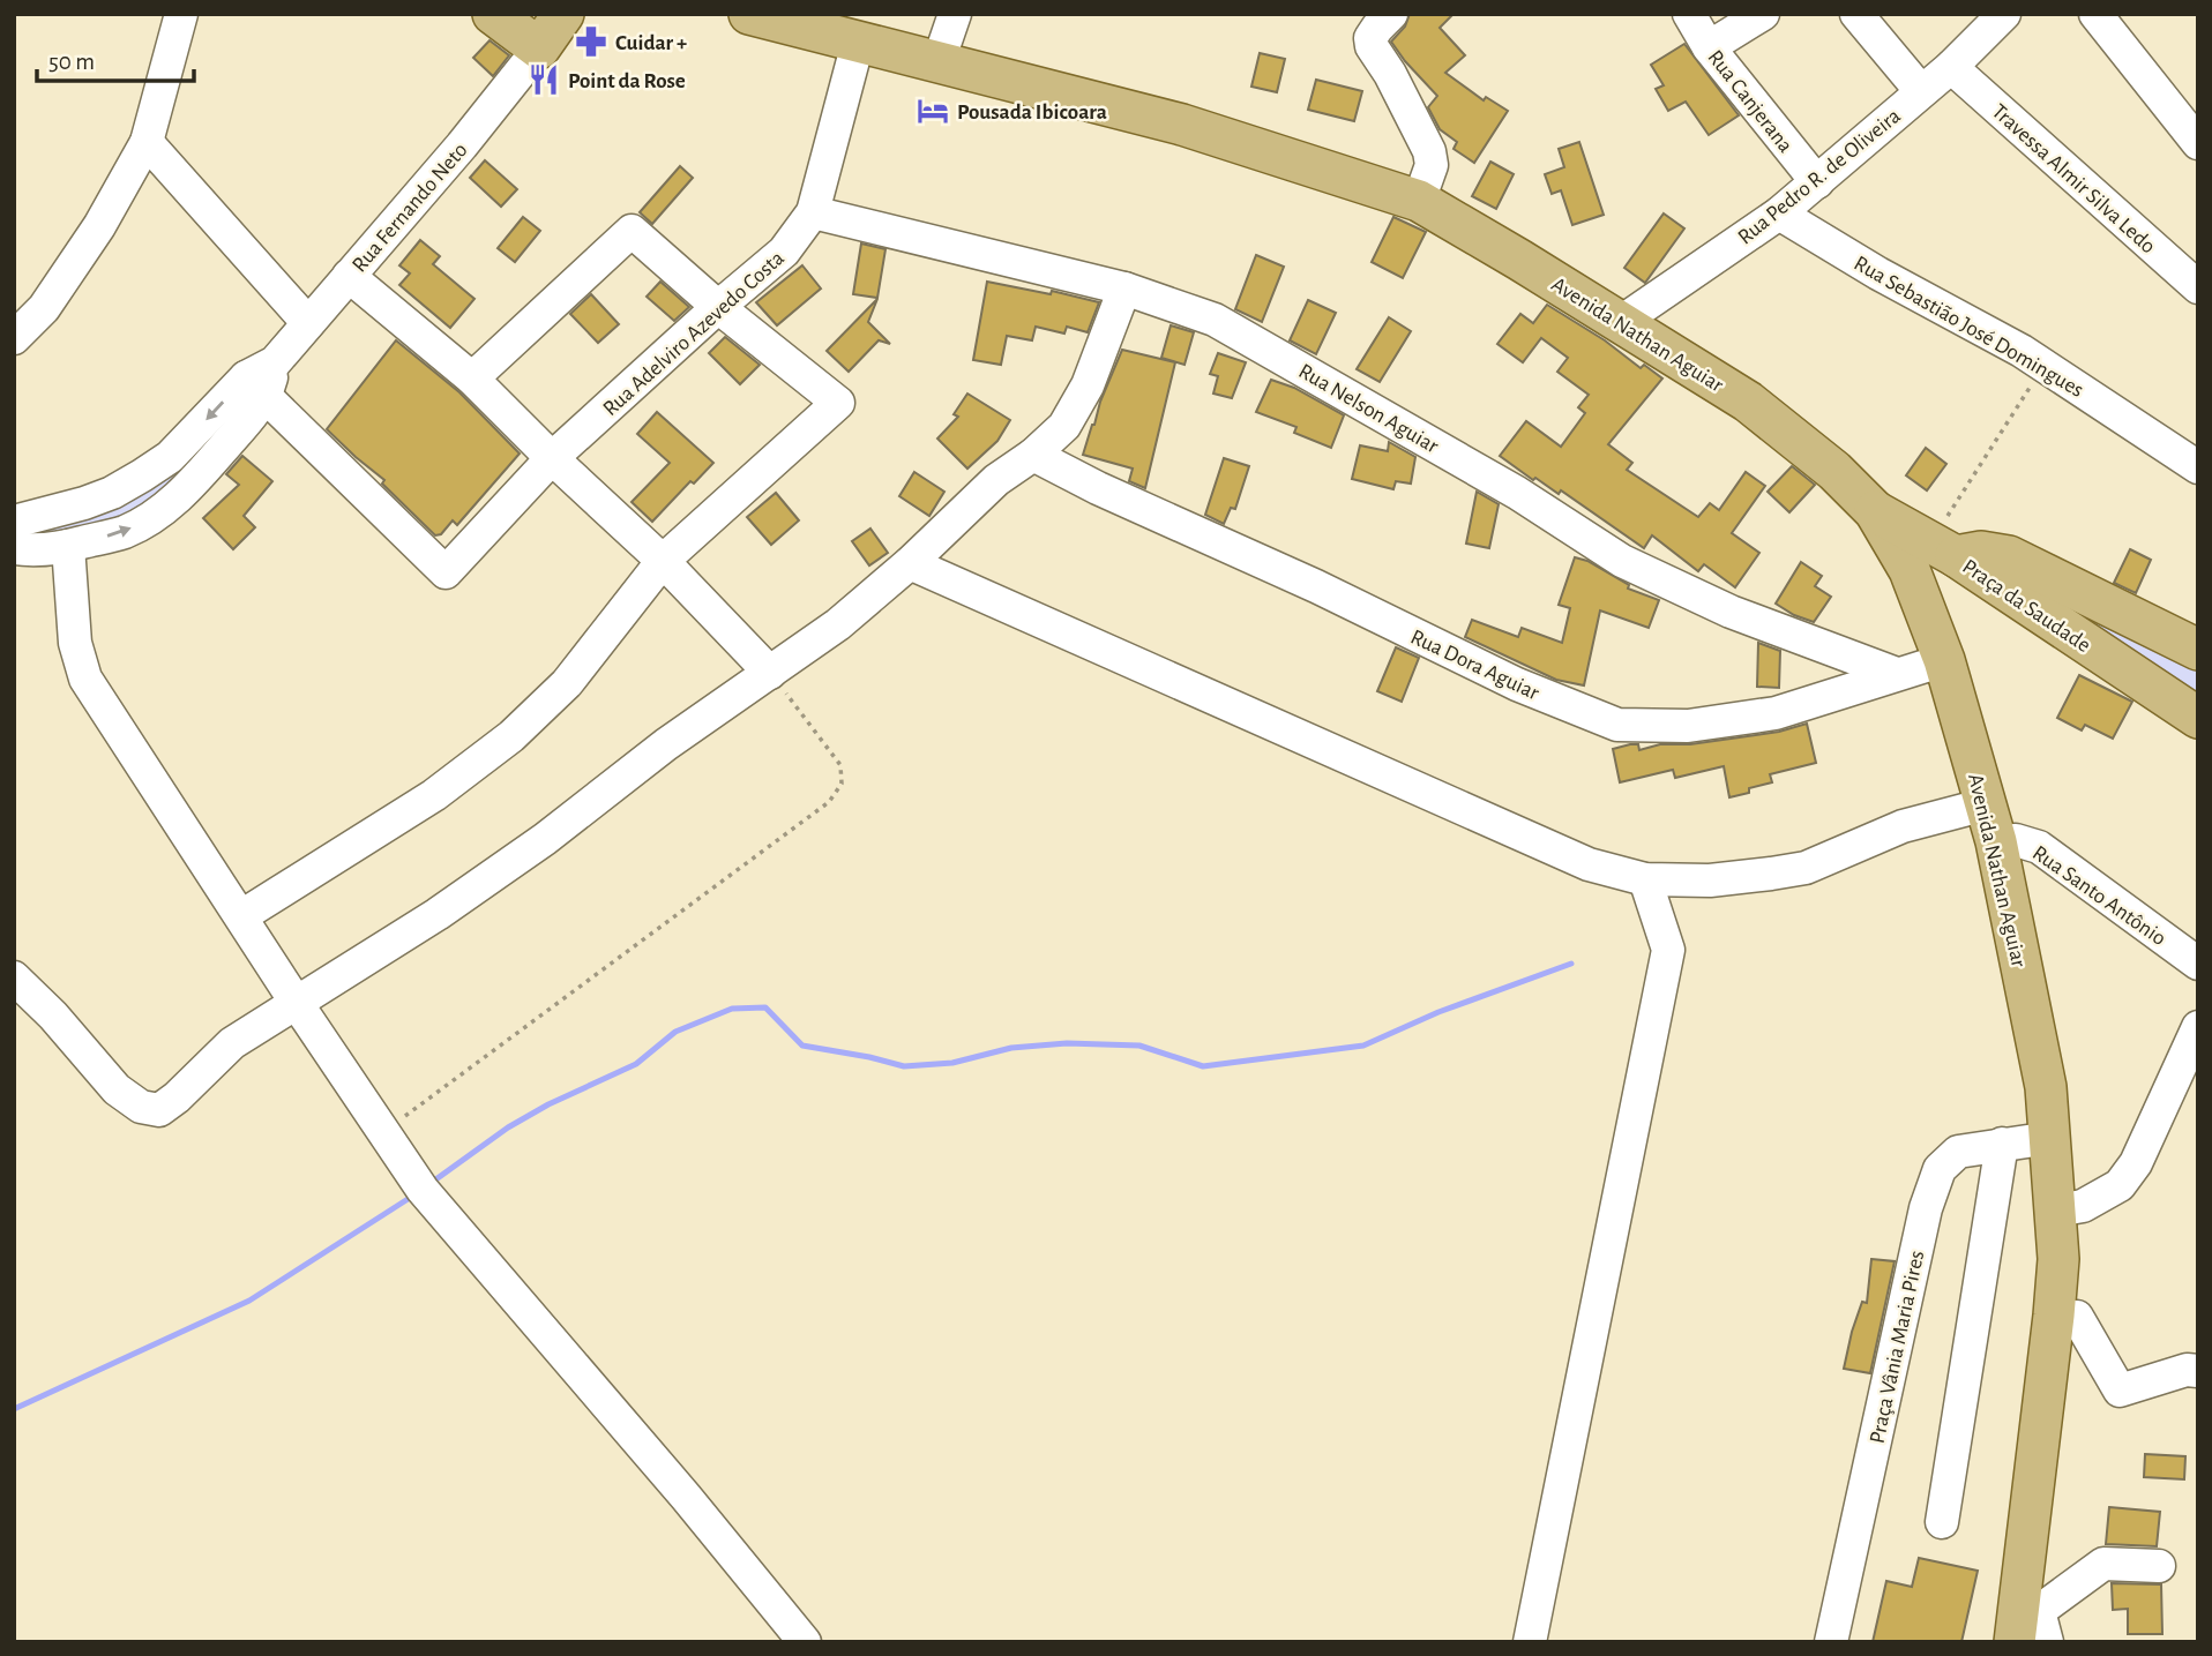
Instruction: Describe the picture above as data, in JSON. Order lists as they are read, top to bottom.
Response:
{
  "streets": {
    "main road": ["Avenida Nathan Aguiar", "Praça da Saudade"],
    "street": [
      "Rua Canjerana",
      "Rua Pedro R. de Oliveira",
      "Travessa Almir Silva Ledo",
      "Rua Fernando Neto",
      "Rua Sebastião José Domingues",
      "Rua Adelviro Azevedo Costa",
      "Rua Nelson Aguiar",
      "Rua Dora Aguiar",
      "Rua Santo Antônio",
      "Praça Vânia Maria Pires"
    ]
  },
  "crossings": [
    ["Rua Canjerana", "Rua Pedro R. de Oliveira"],
    ["Rua Pedro R. de Oliveira", "Travessa Almir Silva Ledo"],
    ["Rua Pedro R. de Oliveira", "Rua Sebastião José Domingues"],
    ["Rua Pedro R. de Oliveira", "Avenida Nathan Aguiar"],
    ["Rua Fernando Neto", "Rua Adelviro Azevedo Costa"],
    ["Rua Adelviro Azevedo Costa", "Avenida Nathan Aguiar"],
    ["Rua Adelviro Azevedo Costa", "Rua Nelson Aguiar"],
    ["Avenida Nathan Aguiar", "Rua Dora Aguiar"],
    ["Avenida Nathan Aguiar", "Rua Santo Antônio"],
    ["Avenida Nathan Aguiar", "Praça Vânia Maria Pires"],
    ["Rua Nelson Aguiar", "Rua Dora Aguiar"]
  ],
  "places": {
    "pharmacy": ["Cuidar +"],
    "restaurant": ["Point da Rose"],
    "hotel": ["Pousada Ibicoara"]
  },
  "scale_bar": "50 m"
}
